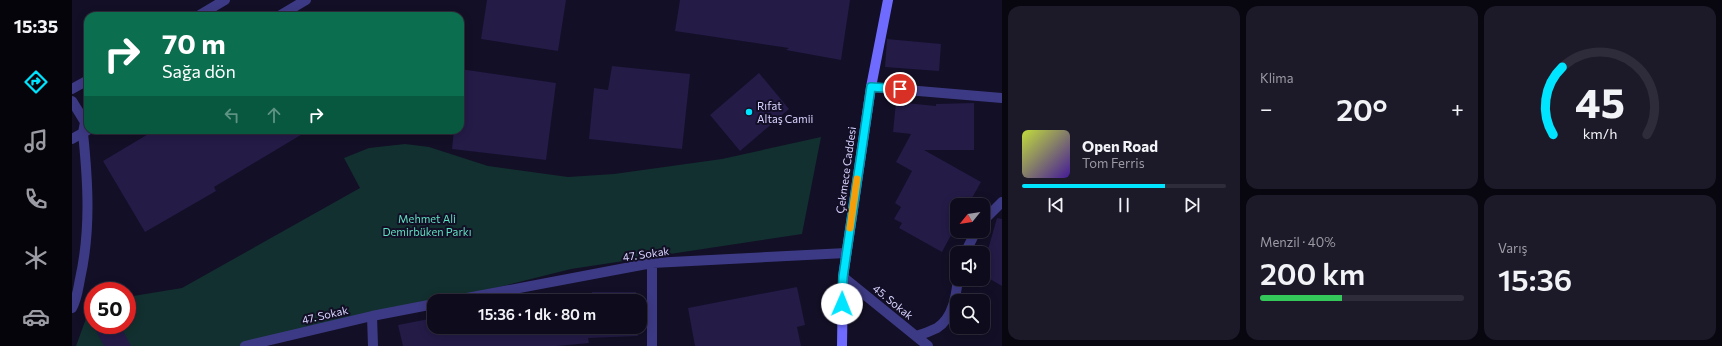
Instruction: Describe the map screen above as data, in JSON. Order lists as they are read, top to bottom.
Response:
{
  "streets": {
    "main road": ["Çekmece Caddesi"],
    "street": ["47. Sokak", "45. Sokak"]
  },
  "crossings": [
    ["Çekmece Caddesi", "47. Sokak"],
    ["Çekmece Caddesi", "45. Sokak"]
  ],
  "parks": ["Mehmet Ali Demirbüken Parkı"],
  "places": ["Rıfat Altaş Camii"],
  "north": "bottom left",
  "page": {
    "tabs": "15:35",
    "tile": [
      "Klima",
      ["Menzil · 40%", "200 km"],
      ["Varış", "15:36"]
    ],
    "turn": ["70 m", "Sağa dön"],
    "heat": ["−", "20°", "+"],
    "song": ["Open Road", "Tom Ferris"],
    "limit": "50",
    "trip": "15:36 · 1 dk · 80 m",
    "gauge": ["45", "km/h"]
  }
}
